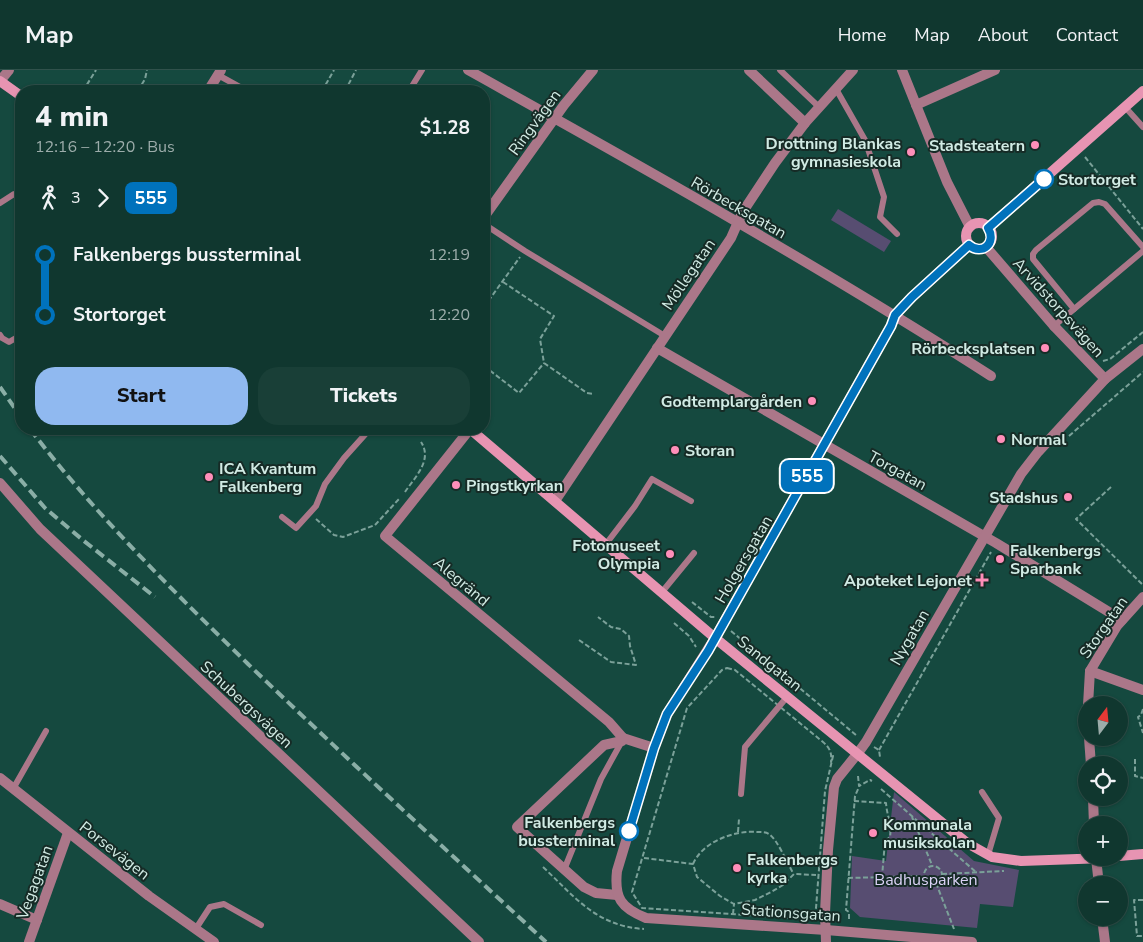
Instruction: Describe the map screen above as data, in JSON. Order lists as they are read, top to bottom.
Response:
{
  "streets": {
    "main road": ["Holgersgatan", "Sandgatan"],
    "street": [
      "Ringvägen",
      "Rörbecksgatan",
      "Möllegatan",
      "Arvidstorpsvägen",
      "Torgatan",
      "Alegränd",
      "Storgatan",
      "Nygatan",
      "Schubergsvägen",
      "Porsevägen",
      "Vegagatan",
      "Stationsgatan"
    ]
  },
  "crossings": [
    ["Ringvägen", "Rörbecksgatan"],
    ["Rörbecksgatan", "Möllegatan"],
    ["Rörbecksgatan", "Holgersgatan"],
    ["Möllegatan", "Torgatan"],
    ["Möllegatan", "Sandgatan"],
    ["Arvidstorpsvägen", "Holgersgatan"],
    ["Arvidstorpsvägen", "Nygatan"],
    ["Torgatan", "Holgersgatan"],
    ["Torgatan", "Storgatan"],
    ["Torgatan", "Nygatan"],
    ["Holgersgatan", "Sandgatan"],
    ["Holgersgatan", "Stationsgatan"],
    ["Nygatan", "Sandgatan"],
    ["Nygatan", "Stationsgatan"],
    ["Porsevägen", "Vegagatan"]
  ],
  "parks": ["Badhusparken"],
  "places": {
    "other": [
      "Stadsteatern",
      "Drottning Blankas gymnasieskola",
      "Stortorget",
      "Rörbecksplatsen",
      "Godtemplargården",
      "Normal",
      "Storan",
      "ICA Kvantum Falkenberg",
      "Pingstkyrkan",
      "Stadshus",
      "Fotomuseet Olympia",
      "Falkenbergs Sparbank",
      "Falkenbergs bussterminal",
      "Kommunala musikskolan",
      "Falkenbergs kyrka"
    ],
    "health": ["Apoteket Lejonet"]
  },
  "lines": ["bus line 555"],
  "north": "top",
  "page": {
    "header": "Map",
    "nav": [
      "Home",
      "Map",
      "About",
      "Contact"
    ],
    "on_map": "555",
    "heading": ["4 min", "12:16 – 12:20 · Bus", "$1.28"],
    "legs": ["3", "555"],
    "list": [
      {
        "name": "Falkenbergs bussterminal",
        "value": "12:19"
      },
      {
        "name": "Stortorget",
        "value": "12:20"
      }
    ],
    "buttons": ["Start", "Tickets"],
    "map_buttons": ["+", "−"]
  }
}
